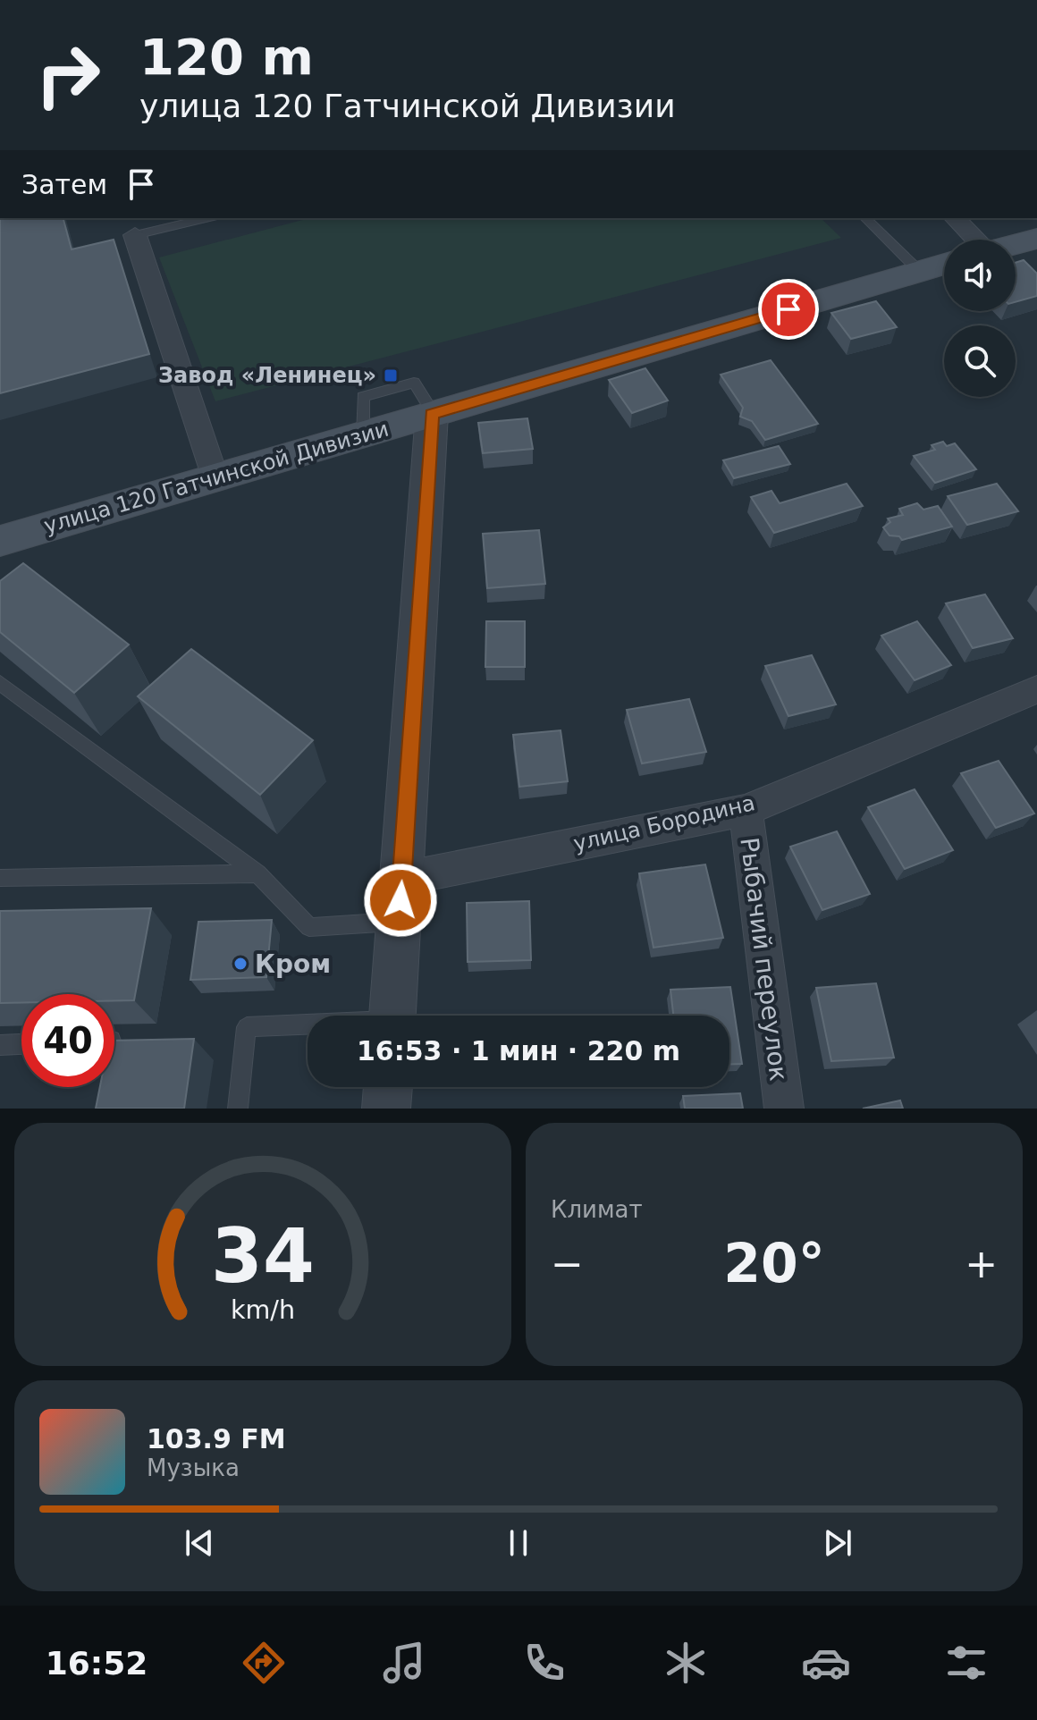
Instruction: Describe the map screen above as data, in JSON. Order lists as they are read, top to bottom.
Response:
{
  "streets": {
    "main road": ["улица 120 Гатчинской Дивизии"],
    "street": ["улица Бородина", "Рыбачий переулок"]
  },
  "crossings": [
    ["улица Бородина", "Рыбачий переулок"]
  ],
  "places": {
    "transit": ["Завод «Ленинец»"],
    "other": ["Кром"]
  },
  "page": {
    "turn": ["120 m", "улица 120 Гатчинской Дивизии"],
    "then": "Затем",
    "limit": "40",
    "trip": "16:53 · 1 мин · 220 m",
    "tile": "Климат",
    "heat": ["−", "20°", "+"],
    "song": ["103.9 FM", "Музыка"],
    "tabs": "16:52",
    "gauge": ["34", "km/h"]
  }
}
